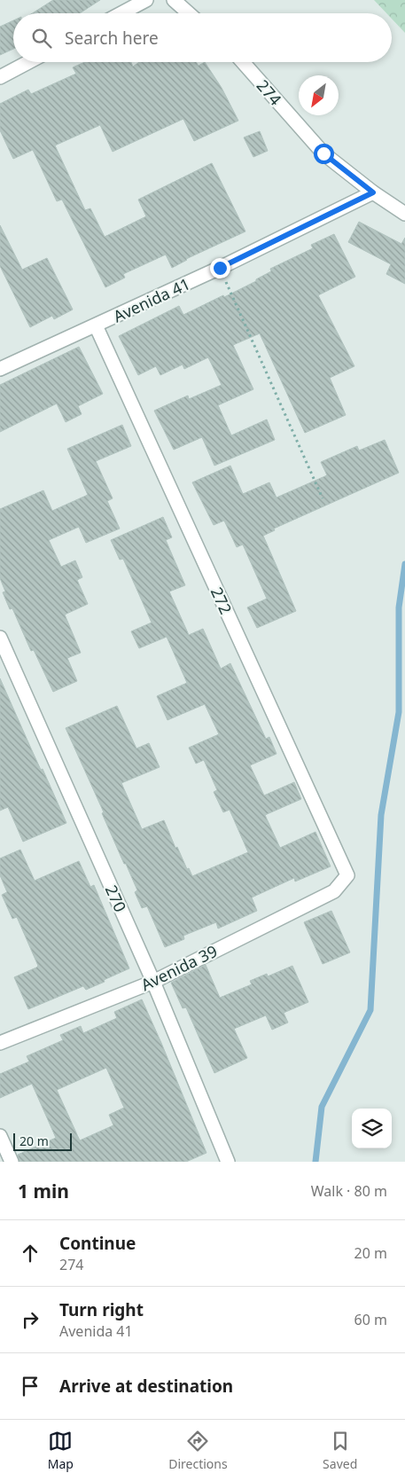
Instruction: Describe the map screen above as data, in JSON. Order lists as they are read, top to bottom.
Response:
{
  "streets": {
    "street": [
      "274",
      "Avenida 41",
      "272",
      "270",
      "Avenida 39"
    ]
  },
  "crossings": [
    ["274", "Avenida 41"],
    ["Avenida 41", "272"],
    ["272", "Avenida 39"],
    ["270", "Avenida 39"]
  ],
  "scale_bar": "20 m",
  "north": "bottom left",
  "page": {
    "search": "Search here",
    "scale": "20 m",
    "heading": ["1 min", "Walk · 80 m"],
    "list": [
      ["Continue", "274", "20 m"],
      ["Turn right", "Avenida 41", "60 m"],
      "Arrive at destination"
    ],
    "nav": ["Map", "Directions", "Saved"]
  }
}
